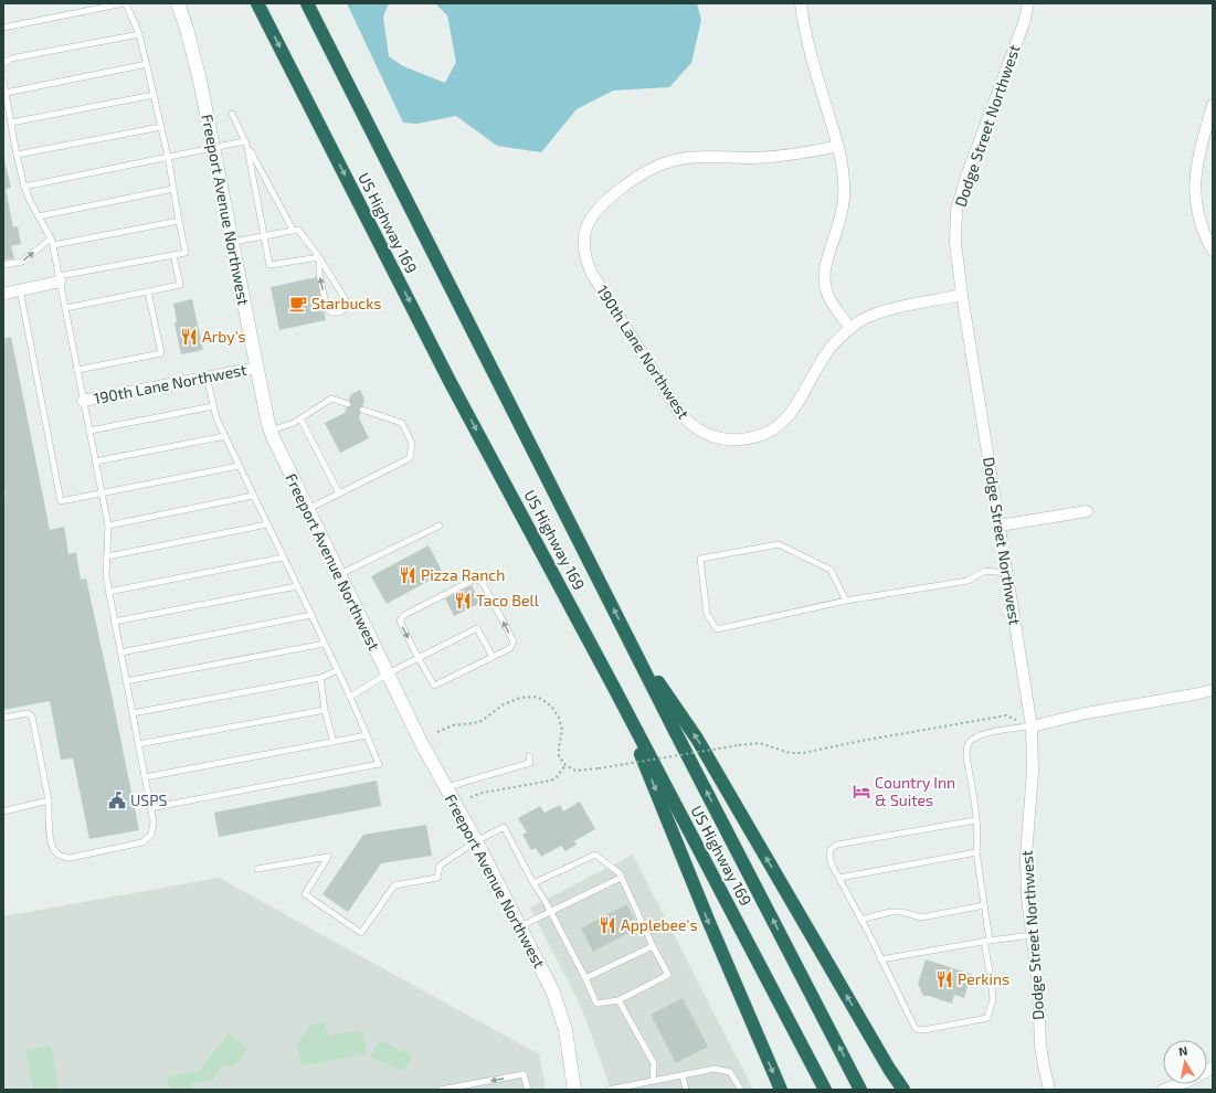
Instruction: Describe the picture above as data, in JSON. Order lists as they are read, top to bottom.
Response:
{
  "streets": {
    "highway": ["US Highway 169"],
    "street": ["Dodge Street Northwest", "Freeport Avenue Northwest", "190th Lane Northwest"]
  },
  "crossings": [
    ["Dodge Street Northwest", "190th Lane Northwest"],
    ["Freeport Avenue Northwest", "190th Lane Northwest"]
  ],
  "places": {
    "cafe": ["Starbucks"],
    "restaurant": [
      "Arby's",
      "Pizza Ranch",
      "Taco Bell",
      "Applebee's",
      "Perkins"
    ],
    "hotel": ["Country Inn & Suites"],
    "public building": ["USPS"]
  },
  "north": "top"
}
